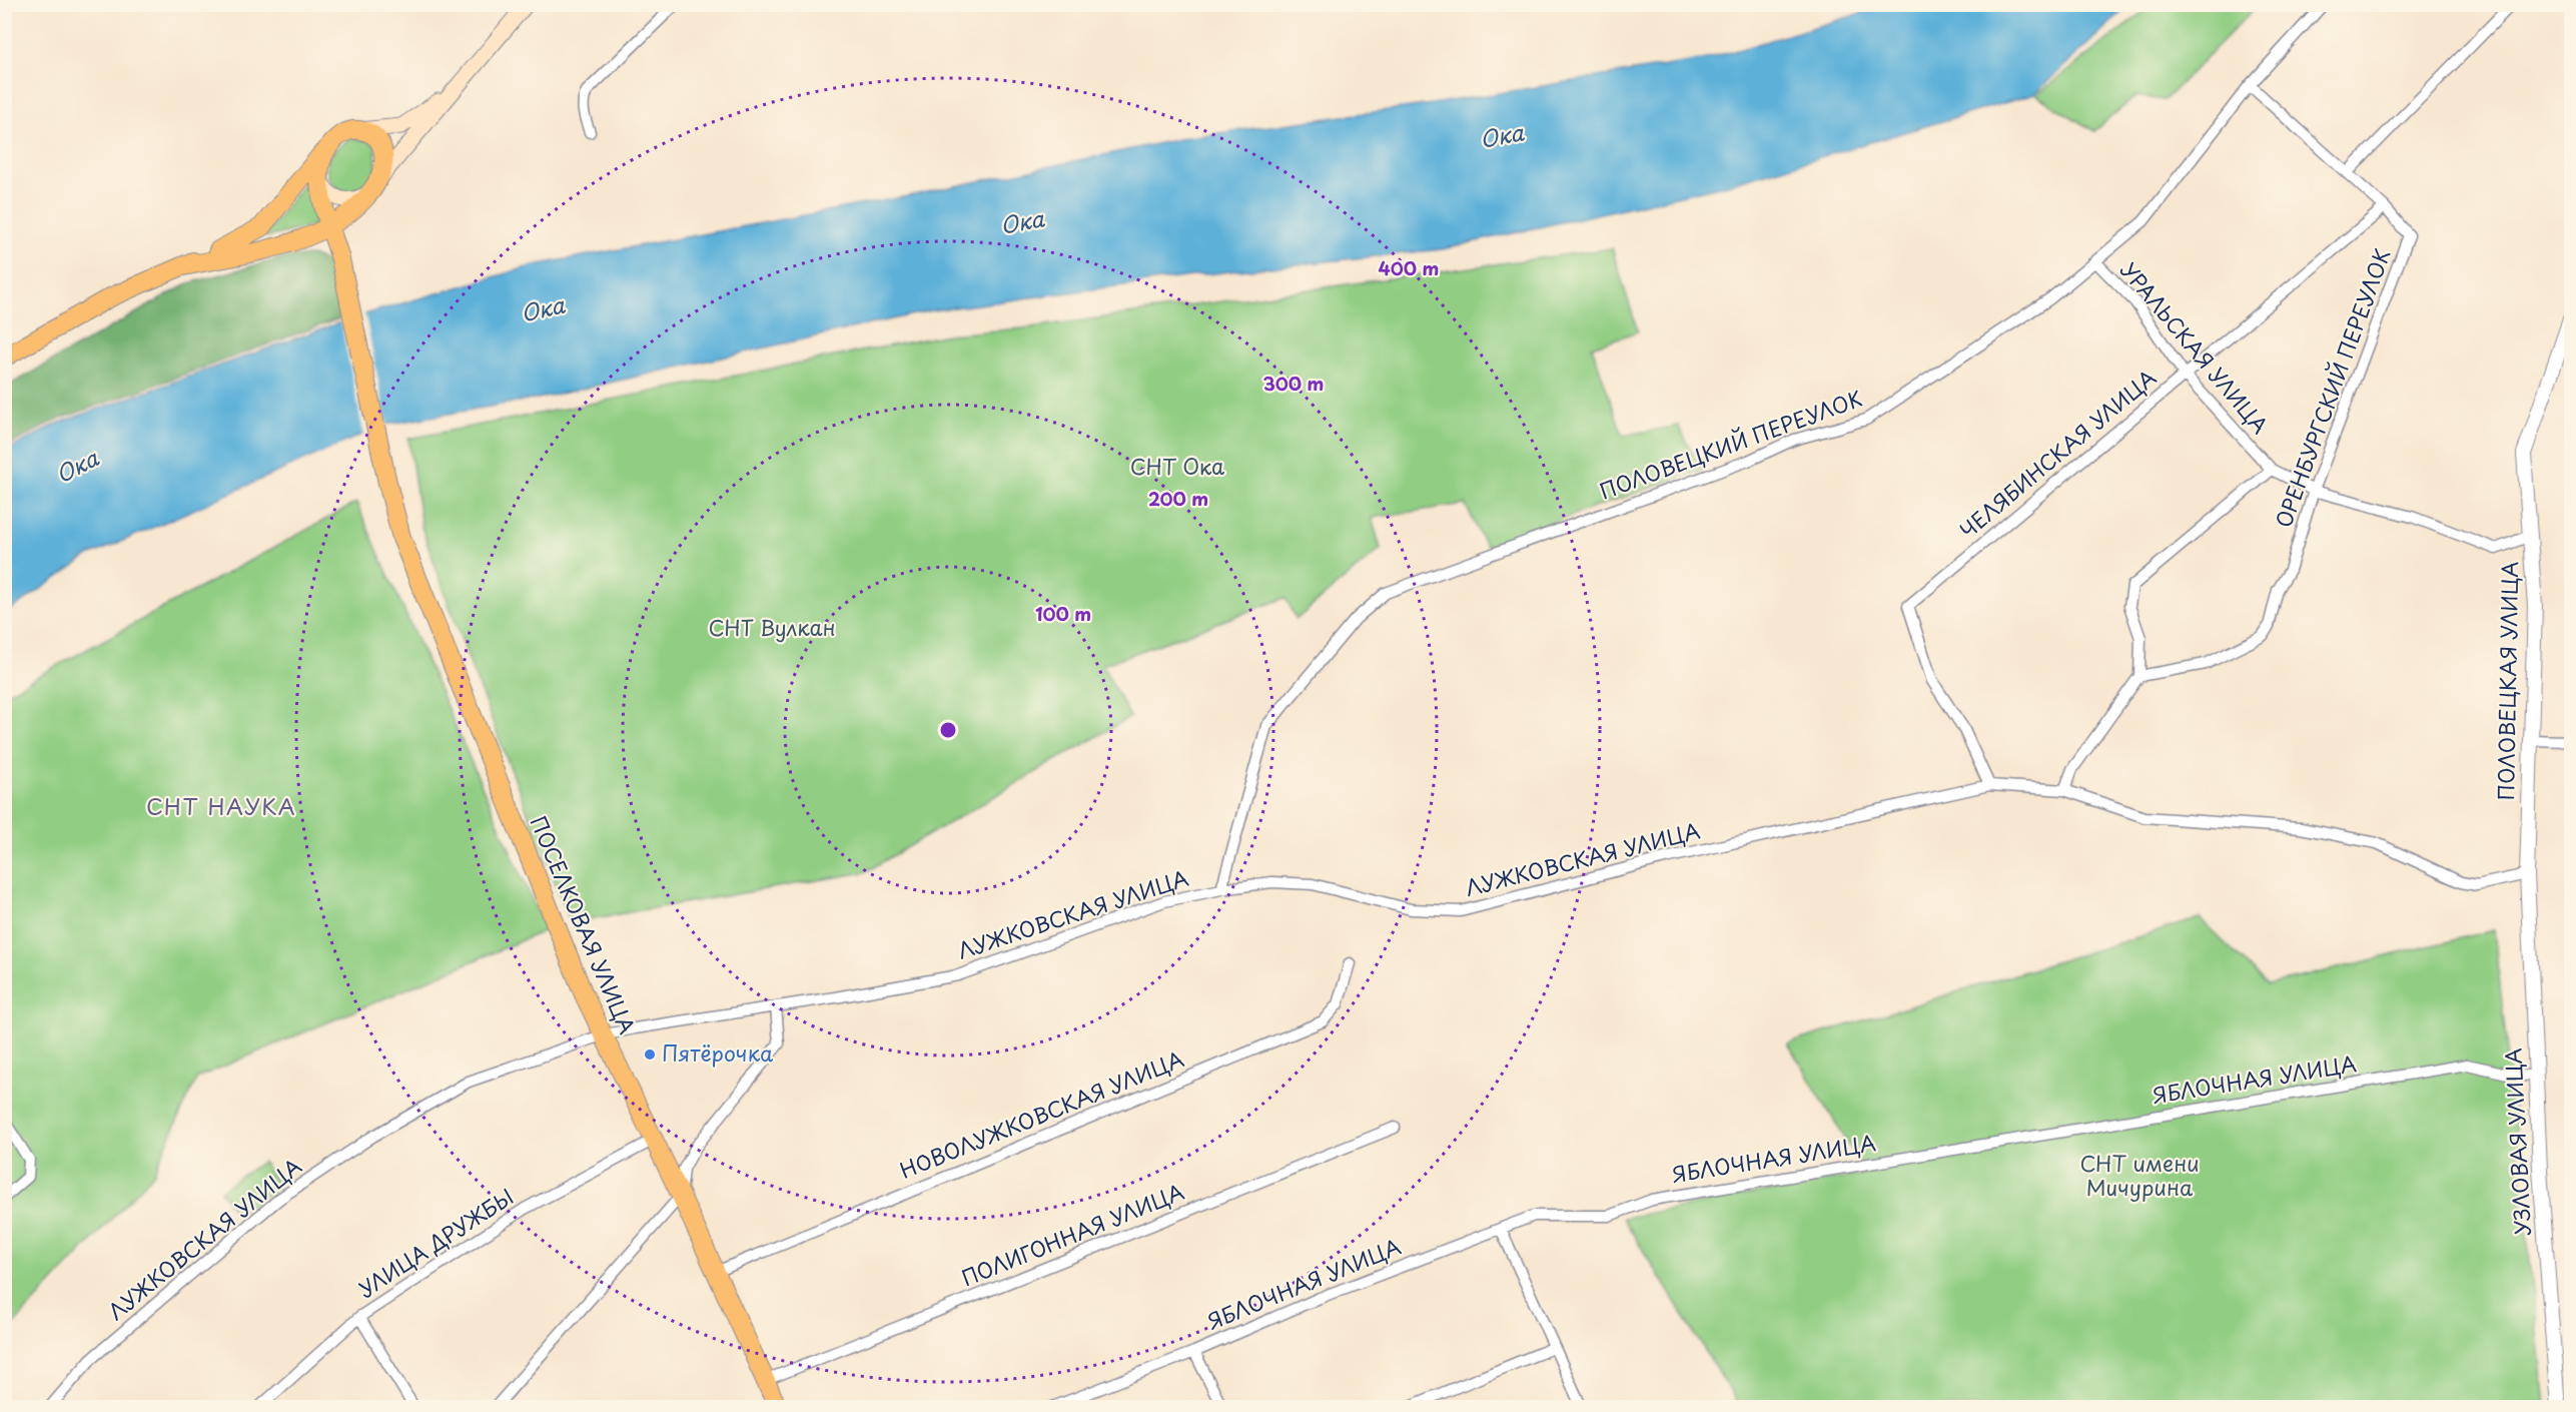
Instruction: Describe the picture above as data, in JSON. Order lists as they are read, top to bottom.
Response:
{
  "streets": {
    "highway": ["ПОСЕЛКОВАЯ УЛИЦА"],
    "street": [
      "УРАЛЬСКАЯ УЛИЦА",
      "ОРЕНБУРГСКИЙ ПЕРЕУЛОК",
      "ПОЛОВЕЦКИЙ ПЕРЕУЛОК",
      "ЧЕЛЯБИНСКАЯ УЛИЦА",
      "ПОЛОВЕЦКАЯ УЛИЦА",
      "ЛУЖКОВСКАЯ УЛИЦА",
      "ЯБЛОЧНАЯ УЛИЦА",
      "НОВОЛУЖКОВСКАЯ УЛИЦА",
      "УЗЛОВАЯ УЛИЦА",
      "ПОЛИГОННАЯ УЛИЦА",
      "УЛИЦА ДРУЖБЫ"
    ]
  },
  "crossings": [
    ["УРАЛЬСКАЯ УЛИЦА", "ОРЕНБУРГСКИЙ ПЕРЕУЛОК"],
    ["УРАЛЬСКАЯ УЛИЦА", "ПОЛОВЕЦКИЙ ПЕРЕУЛОК"],
    ["УРАЛЬСКАЯ УЛИЦА", "ЧЕЛЯБИНСКАЯ УЛИЦА"],
    ["УРАЛЬСКАЯ УЛИЦА", "ПОЛОВЕЦКАЯ УЛИЦА"],
    ["ОРЕНБУРГСКИЙ ПЕРЕУЛОК", "ПОЛОВЕЦКИЙ ПЕРЕУЛОК"],
    ["ОРЕНБУРГСКИЙ ПЕРЕУЛОК", "ЧЕЛЯБИНСКАЯ УЛИЦА"],
    ["ПОЛОВЕЦКИЙ ПЕРЕУЛОК", "ЛУЖКОВСКАЯ УЛИЦА"],
    ["ЧЕЛЯБИНСКАЯ УЛИЦА", "ЛУЖКОВСКАЯ УЛИЦА"],
    ["ПОЛОВЕЦКАЯ УЛИЦА", "ЛУЖКОВСКАЯ УЛИЦА"],
    ["ПОЛОВЕЦКАЯ УЛИЦА", "УЗЛОВАЯ УЛИЦА"],
    ["ЛУЖКОВСКАЯ УЛИЦА", "ПОСЕЛКОВАЯ УЛИЦА"],
    ["ЛУЖКОВСКАЯ УЛИЦА", "УЗЛОВАЯ УЛИЦА"],
    ["ПОСЕЛКОВАЯ УЛИЦА", "НОВОЛУЖКОВСКАЯ УЛИЦА"],
    ["ПОСЕЛКОВАЯ УЛИЦА", "ПОЛИГОННАЯ УЛИЦА"],
    ["ПОСЕЛКОВАЯ УЛИЦА", "УЛИЦА ДРУЖБЫ"],
    ["ЯБЛОЧНАЯ УЛИЦА", "УЗЛОВАЯ УЛИЦА"]
  ],
  "districts": ["СНТ НАУКА"],
  "water": ["Ока"],
  "parks": ["СНТ Ока", "СНТ Вулкан", "СНТ имени Мичурина"],
  "places": ["Пятёрочка"],
  "rings": [
    "400 m",
    "300 m",
    "200 m",
    "100 m"
  ]
}
